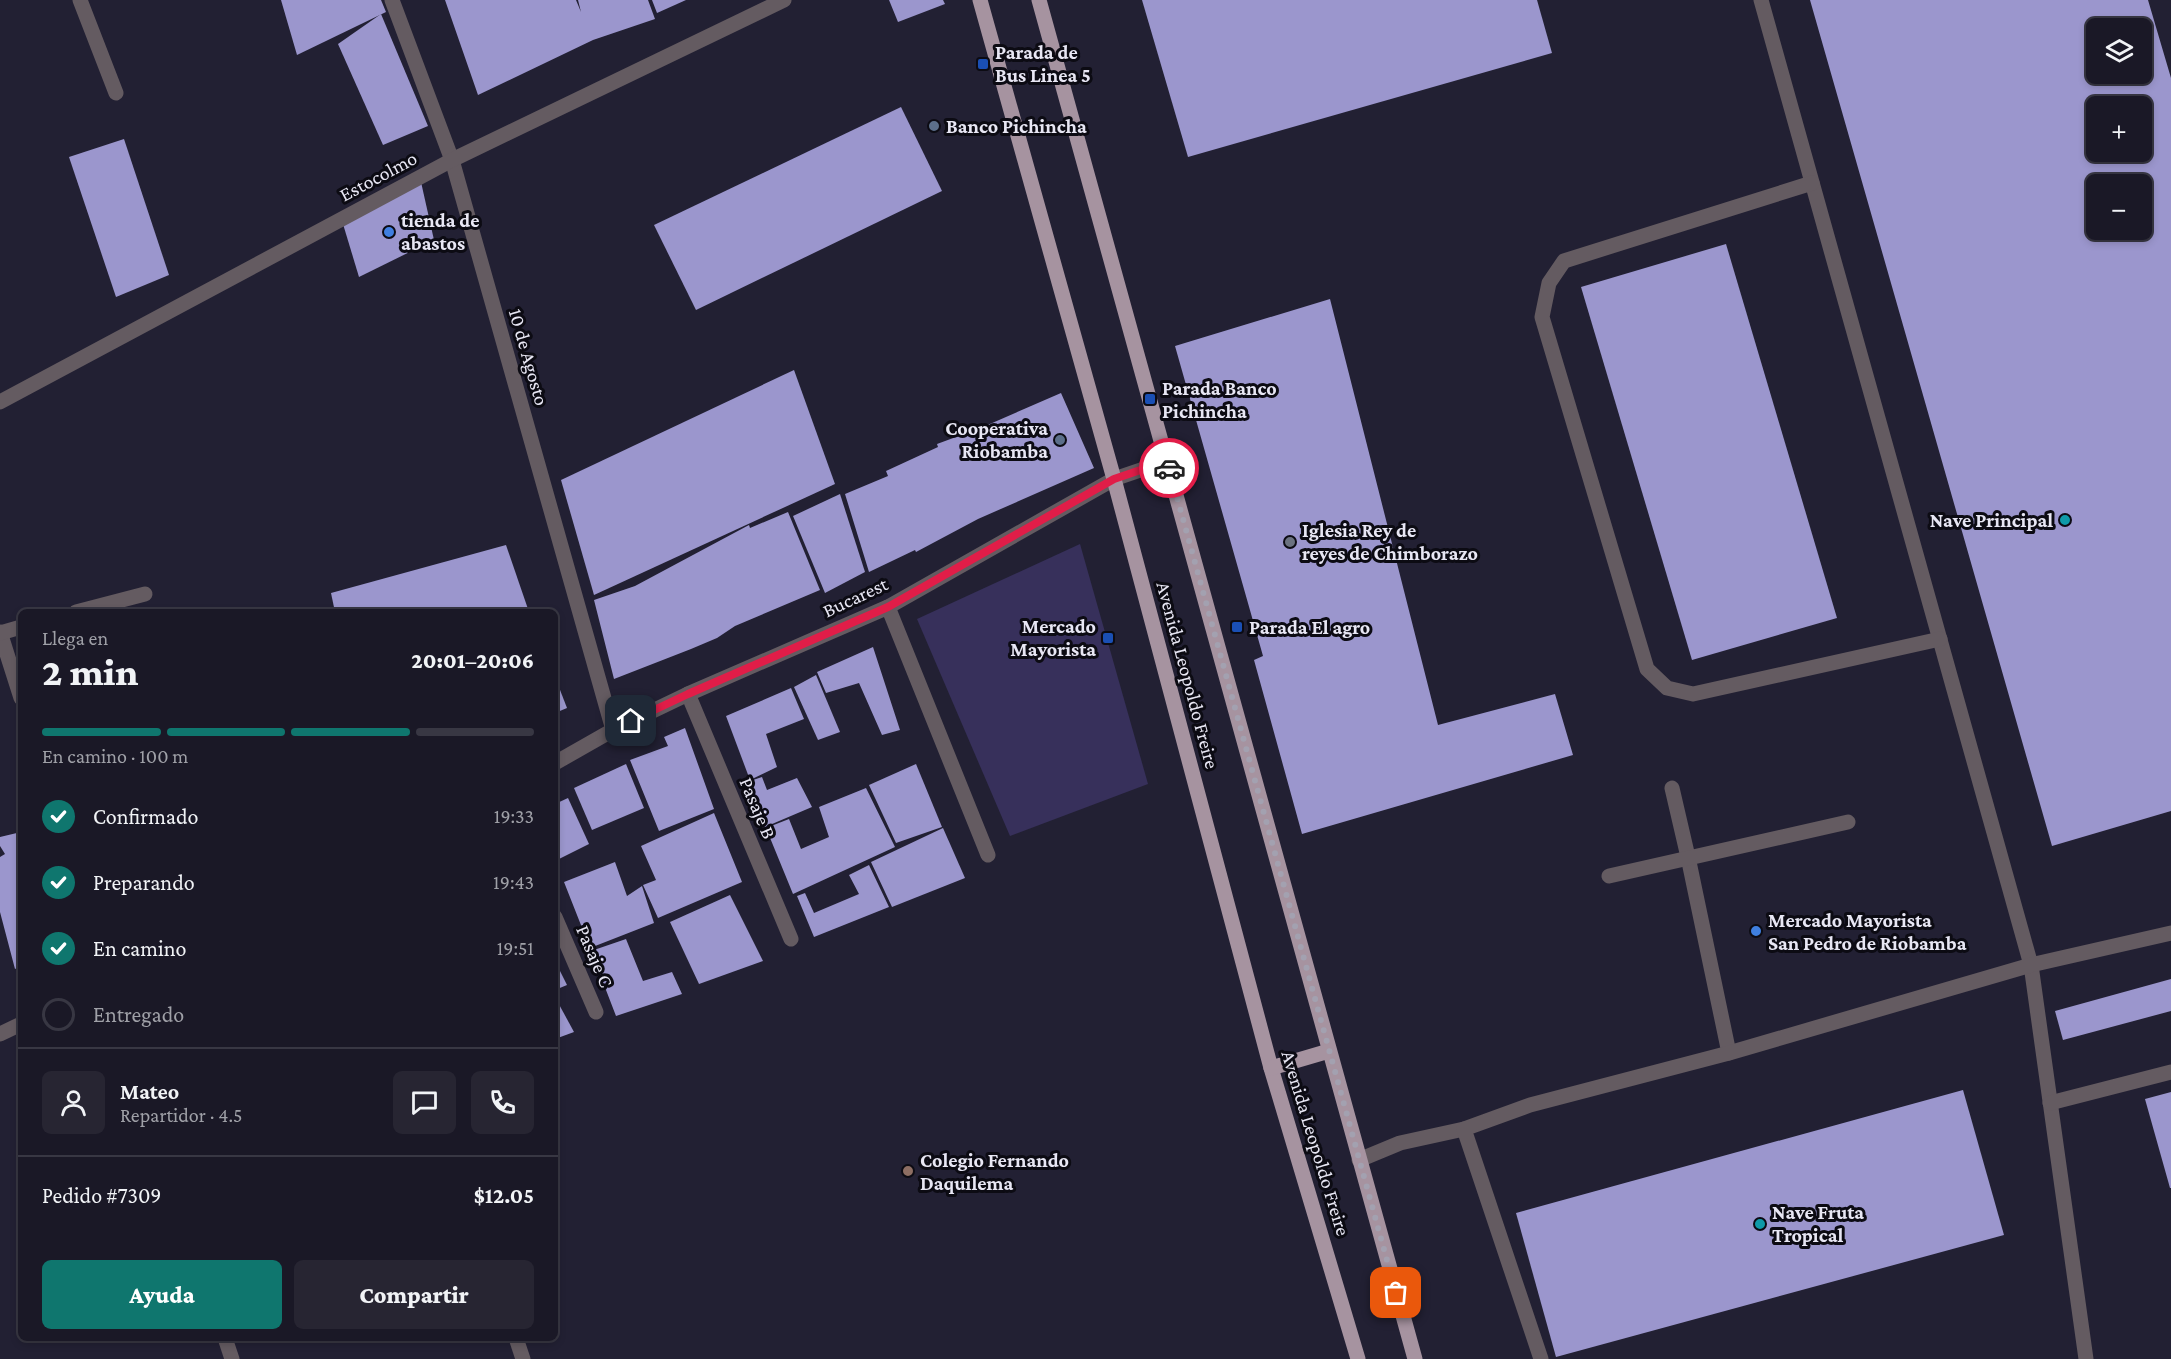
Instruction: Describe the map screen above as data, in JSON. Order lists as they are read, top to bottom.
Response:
{
  "streets": {
    "main road": ["Avenida Leopoldo Freire"],
    "street": [
      "Estocolmo",
      "10 de Agosto",
      "Bucarest",
      "Pasaje B",
      "Pasaje C"
    ]
  },
  "crossings": [
    ["Estocolmo", "10 de Agosto"],
    ["10 de Agosto", "Bucarest"],
    ["Bucarest", "Avenida Leopoldo Freire"],
    ["Bucarest", "Pasaje B"]
  ],
  "places": {
    "transit": [
      "Parada de Bus Linea 5",
      "Parada Banco Pichincha",
      "Parada El agro",
      "Mercado Mayorista"
    ],
    "other": [
      "Banco Pichincha",
      "tienda de abastos",
      "Cooperativa Riobamba",
      "Nave Principal",
      "Iglesia Rey de reyes de Chimborazo",
      "Mercado Mayorista San Pedro de Riobamba",
      "Colegio Fernando Daquilema",
      "Nave Fruta Tropical"
    ]
  },
  "page": {
    "map_buttons": ["+", "−"],
    "heading": ["2 min", "Llega en", "20:01–20:06"],
    "panel": [
      "Mateo",
      "Repartidor · 4.5",
      "Pedido #7309",
      "$12.05"
    ],
    "bar": "En camino · 100 m",
    "list": [
      ["Confirmado", "19:33"],
      ["Preparando", "19:43"],
      ["En camino", "19:51"],
      "Entregado"
    ],
    "buttons": ["Ayuda", "Compartir"]
  }
}
